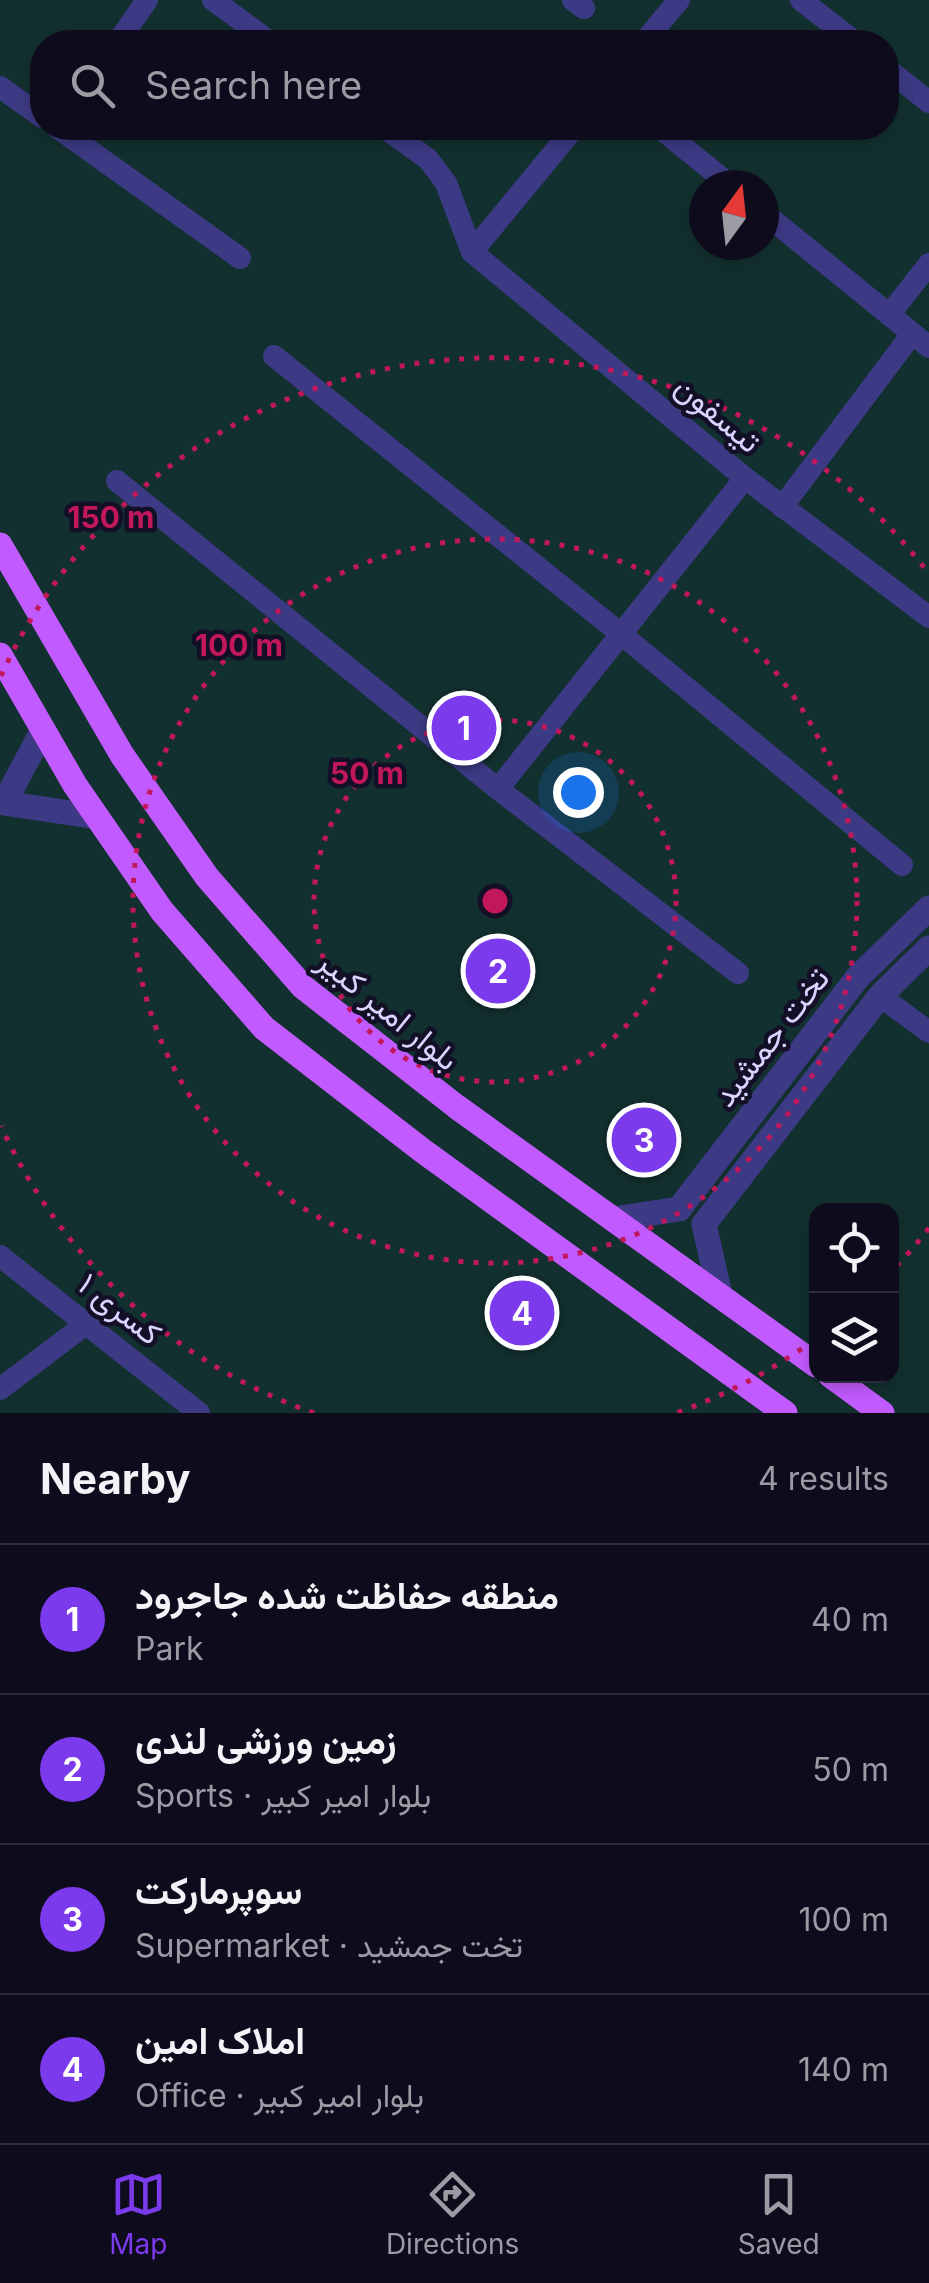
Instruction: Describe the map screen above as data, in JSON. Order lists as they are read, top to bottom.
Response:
{
  "streets": {
    "main road": ["بلوار امیر کبیر"],
    "street": ["تیسفون", "تخت جمشید", "کسری ۱"]
  },
  "north": "top",
  "page": {
    "search": "Search here",
    "pins": [
      "1",
      "2",
      "3",
      "4"
    ],
    "heading": ["Nearby", "4 results"],
    "list": [
      {
        "mark": "1",
        "name": "منطقه حفاظت شده جاجرود",
        "note": "Park",
        "value": "40 m"
      },
      {
        "mark": "2",
        "name": "زمین ورزشی لندی",
        "note": "Sports · بلوار امیر کبیر",
        "value": "50 m"
      },
      {
        "mark": "3",
        "name": "سوپرمارکت",
        "note": "Supermarket · تخت جمشید",
        "value": "100 m"
      },
      {
        "mark": "4",
        "name": "املاک امین",
        "note": "Office · بلوار امیر کبیر",
        "value": "140 m"
      }
    ],
    "nav": ["Map", "Directions", "Saved"]
  },
  "rings": ["150 m", "100 m", "50 m"]
}
